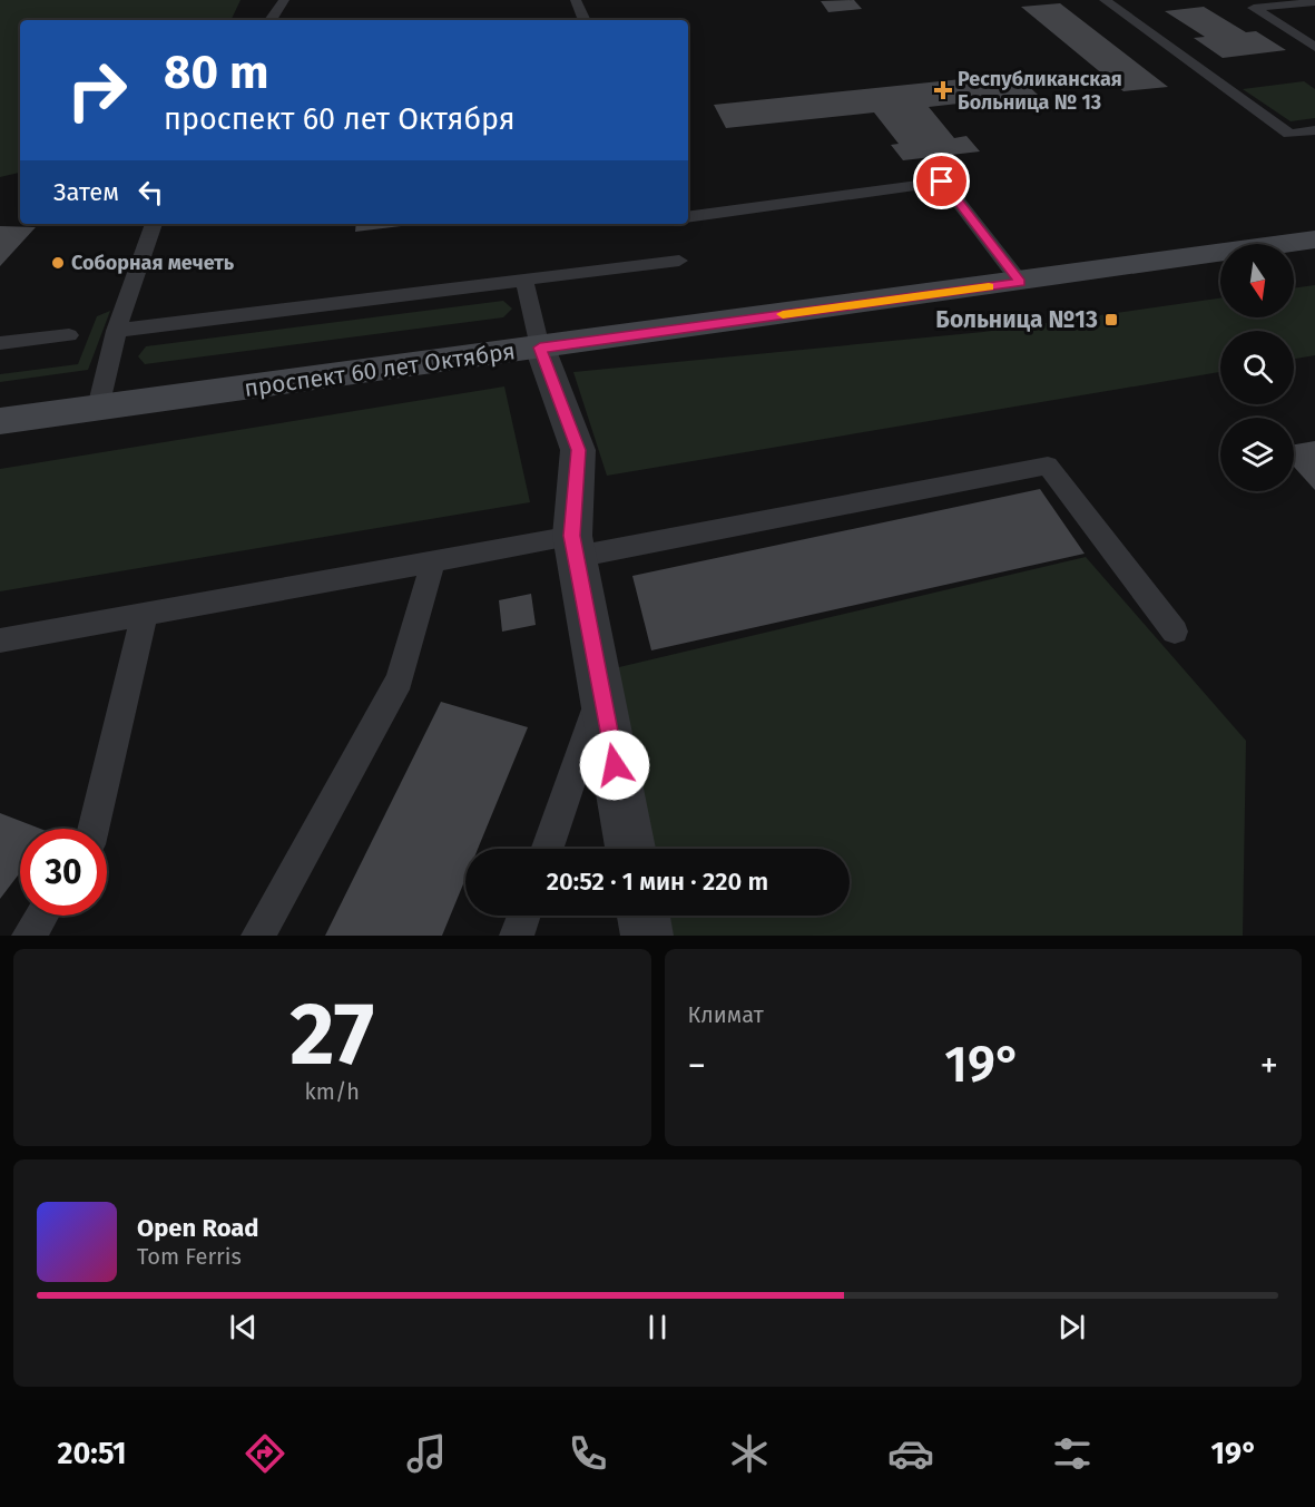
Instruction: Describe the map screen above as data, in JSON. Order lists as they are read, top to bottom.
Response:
{
  "streets": {
    "main road": ["проспект 60 лет Октября"]
  },
  "places": {
    "health": ["Республиканская Больница № 13"],
    "other": ["Соборная мечеть"],
    "transit": ["Больница №13"]
  },
  "north": "bottom",
  "page": {
    "turn": ["80 m", "проспект 60 лет Октября"],
    "then": "Затем",
    "limit": "30",
    "trip": "20:52 · 1 мин · 220 m",
    "tile": [
      ["27", "km/h"],
      "Климат"
    ],
    "heat": ["−", "19°", "+"],
    "song": ["Open Road", "Tom Ferris"],
    "tabs": ["20:51", "19°"]
  }
}
